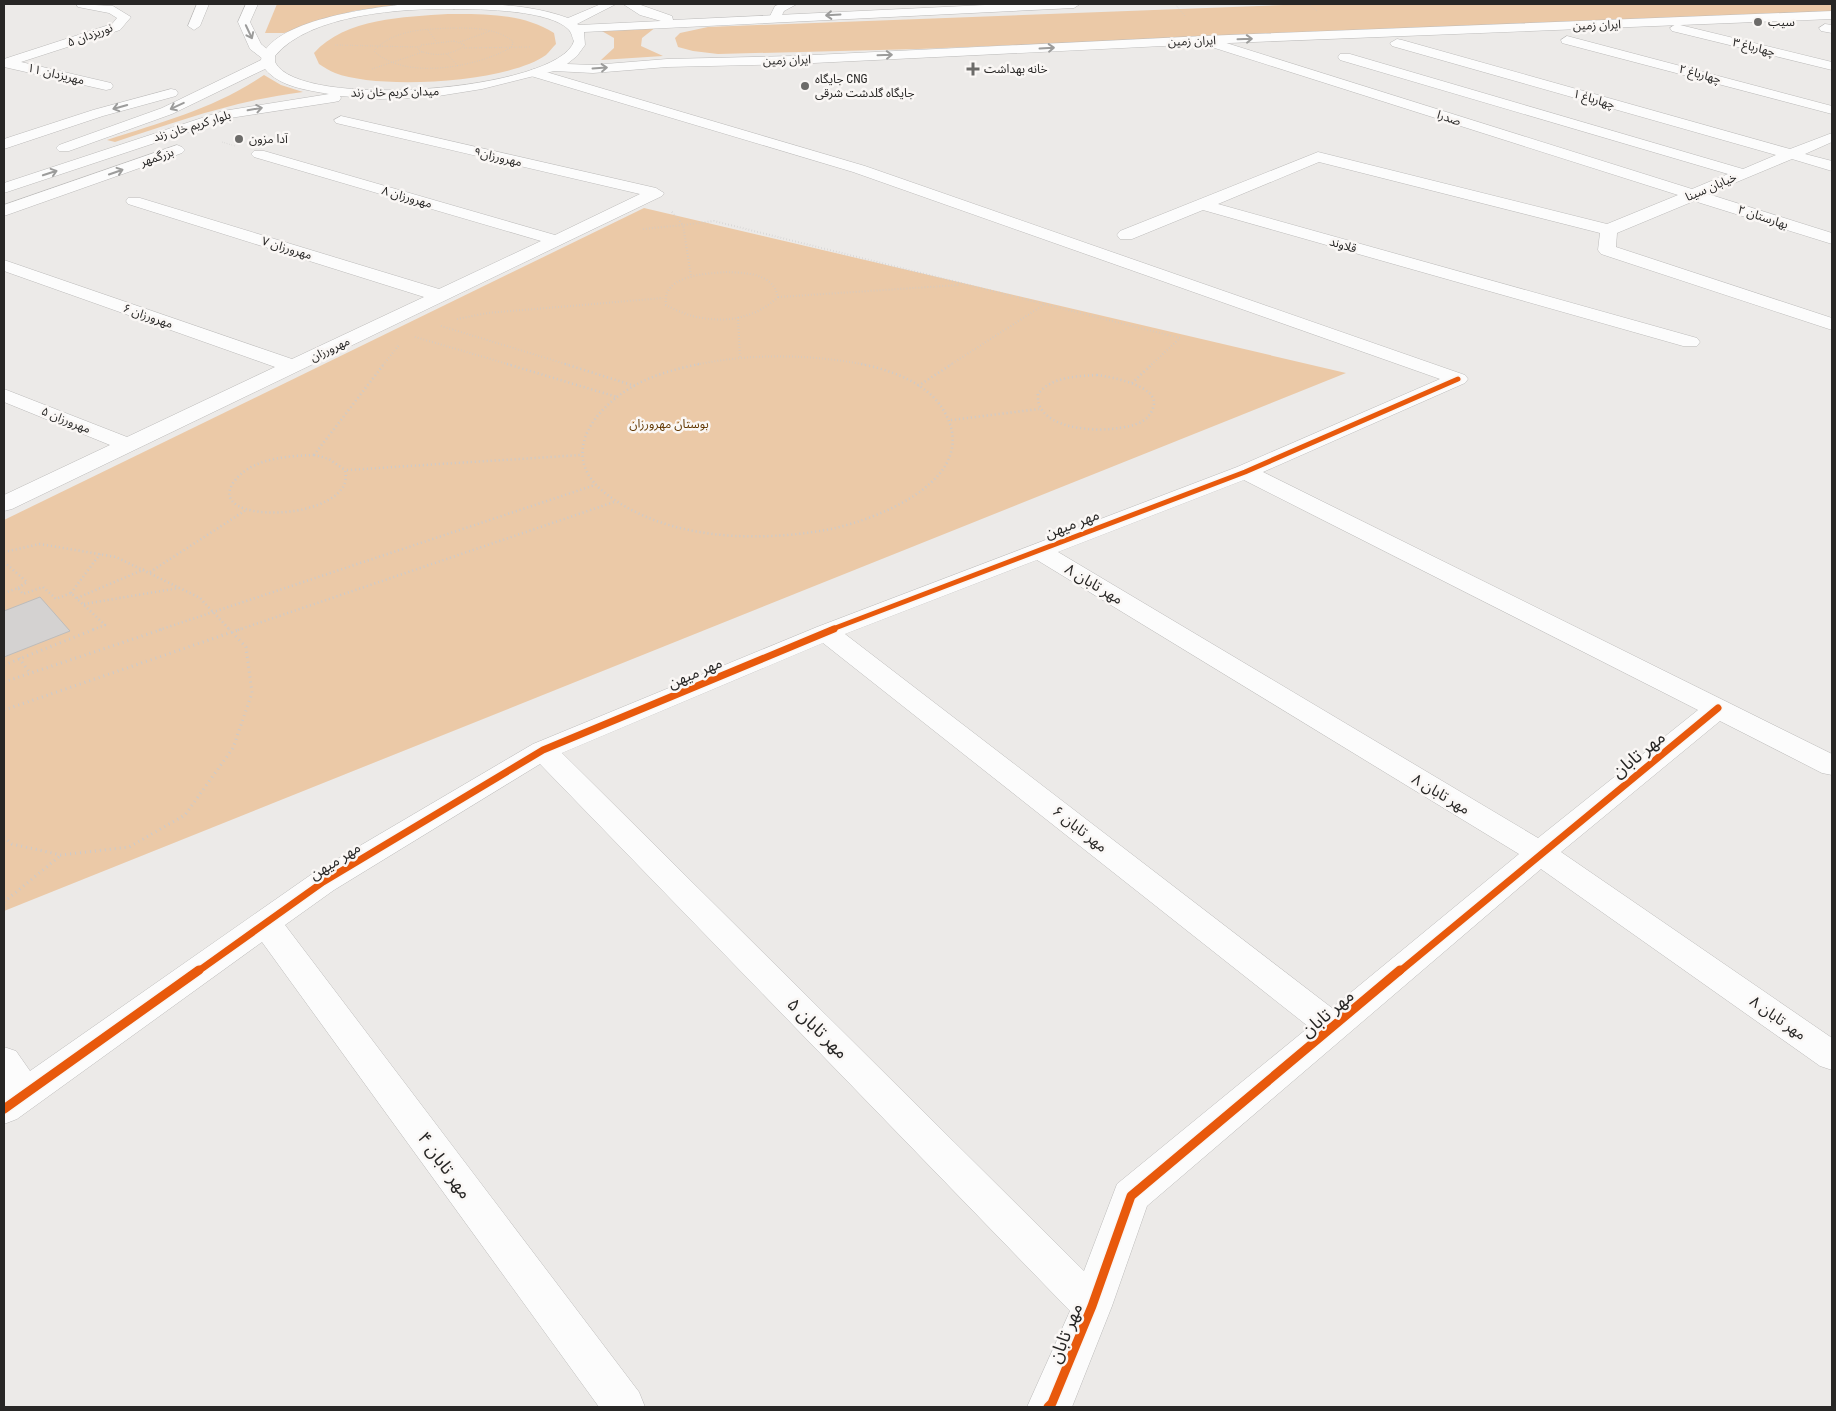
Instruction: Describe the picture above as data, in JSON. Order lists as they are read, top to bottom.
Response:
{
  "streets": {
    "street": [
      "ایران زمین",
      "نوریزدان ۵",
      "چهارباغ ۳",
      "مهریزدان ۱۱",
      "چهارباغ ۲",
      "میدان کریم خان زند",
      "چهارباغ ۱",
      "صدرا",
      "بلوار کریم خان زند",
      "بزرگمهر",
      "مهرورزان۹",
      "خیابان سینا",
      "مهرورزان ۸",
      "بهارستان ۲",
      "قلاوند",
      "مهرورزان ۷",
      "مهرورزان ۶",
      "مهرورزان",
      "مهرورزان ۵",
      "مهر میهن",
      "مهر تابان ۸",
      "مهر تابان",
      "مهر تابان ۶",
      "مهر تابان ۵",
      "مهر تابان ۴"
    ]
  },
  "crossings": [
    ["ایران زمین", "میدان کریم خان زند"],
    ["ایران زمین", "صدرا"],
    ["ایران زمین", "مهر میهن"],
    ["میدان کریم خان زند", "بلوار کریم خان زند"],
    ["میدان کریم خان زند", "مهر میهن"],
    ["چهارباغ ۱", "خیابان سینا"],
    ["صدرا", "خیابان سینا"],
    ["صدرا", "بهارستان ۲"],
    ["مهرورزان۹", "مهرورزان"],
    ["خیابان سینا", "بهارستان ۲"],
    ["مهرورزان ۸", "مهرورزان"],
    ["مهرورزان ۷", "مهرورزان"],
    ["مهرورزان ۶", "مهرورزان"],
    ["مهرورزان", "مهرورزان ۵"],
    ["مهر میهن", "مهر تابان ۸"],
    ["مهر میهن", "مهر تابان ۶"],
    ["مهر میهن", "مهر تابان ۵"],
    ["مهر میهن", "مهر تابان ۴"],
    ["مهر تابان ۸", "مهر تابان"],
    ["مهر تابان", "مهر تابان ۶"],
    ["مهر تابان", "مهر تابان ۵"]
  ],
  "parks": ["بوستان مهرورزان"],
  "places": {
    "other": ["سیب", "جایگاه CNG جایگاه گلدشت شرقی", "آدا مزون"],
    "health": ["خانه بهداشت"]
  }
}
